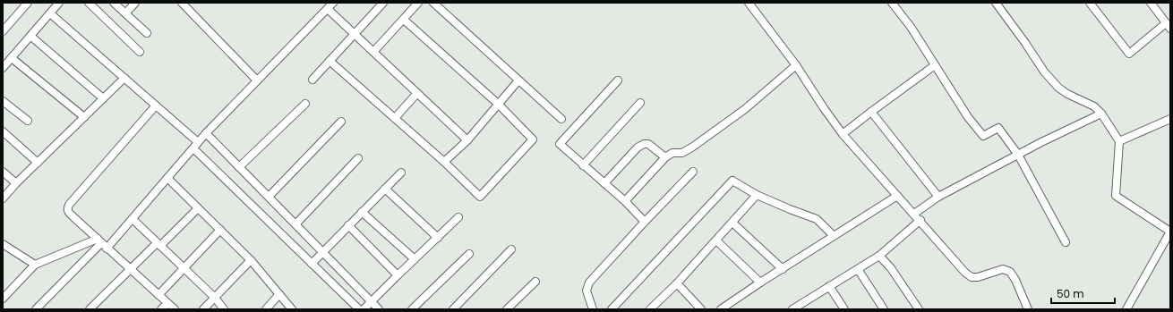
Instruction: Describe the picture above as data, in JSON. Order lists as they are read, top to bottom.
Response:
{
  "scale_bar": "50 m"
}
